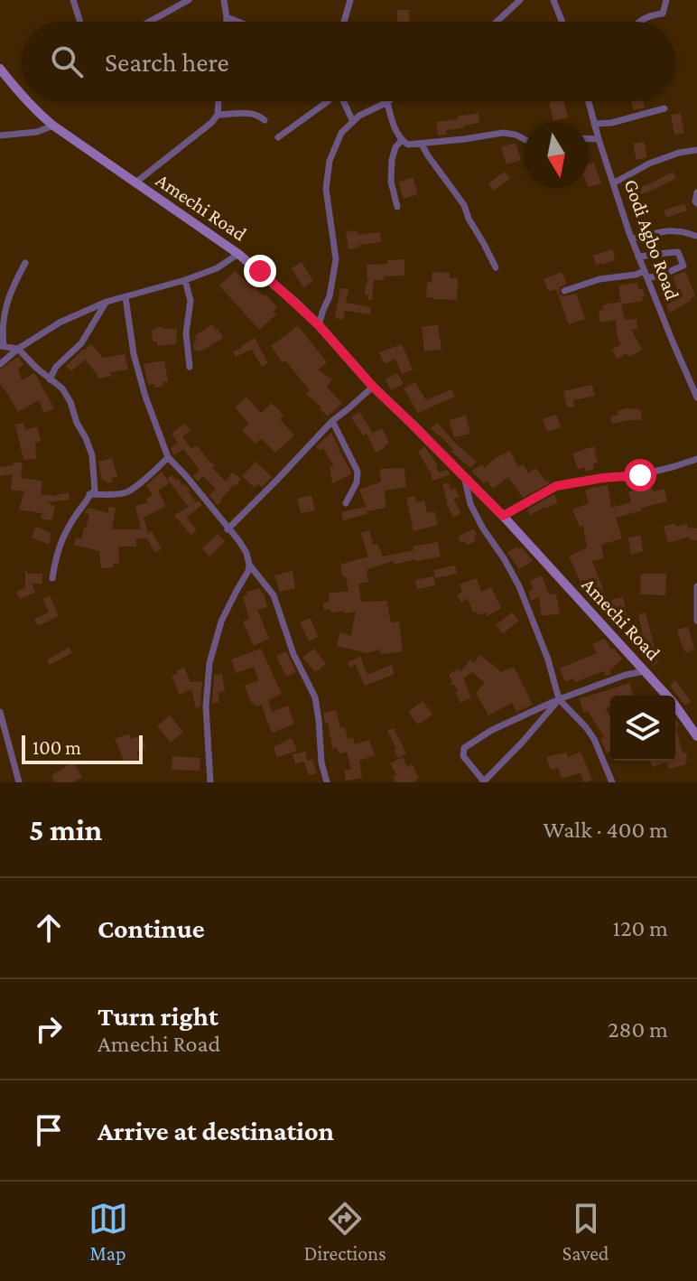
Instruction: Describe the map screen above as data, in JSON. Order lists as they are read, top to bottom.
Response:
{
  "streets": {
    "main road": ["Amechi Road"],
    "street": ["Godi Agbo Road"]
  },
  "scale_bar": "100 m",
  "north": "bottom",
  "page": {
    "search": "Search here",
    "scale": "100 m",
    "heading": ["5 min", "Walk · 400 m"],
    "list": [
      ["Continue", "120 m"],
      ["Turn right", "Amechi Road", "280 m"],
      "Arrive at destination"
    ],
    "nav": ["Map", "Directions", "Saved"]
  }
}
